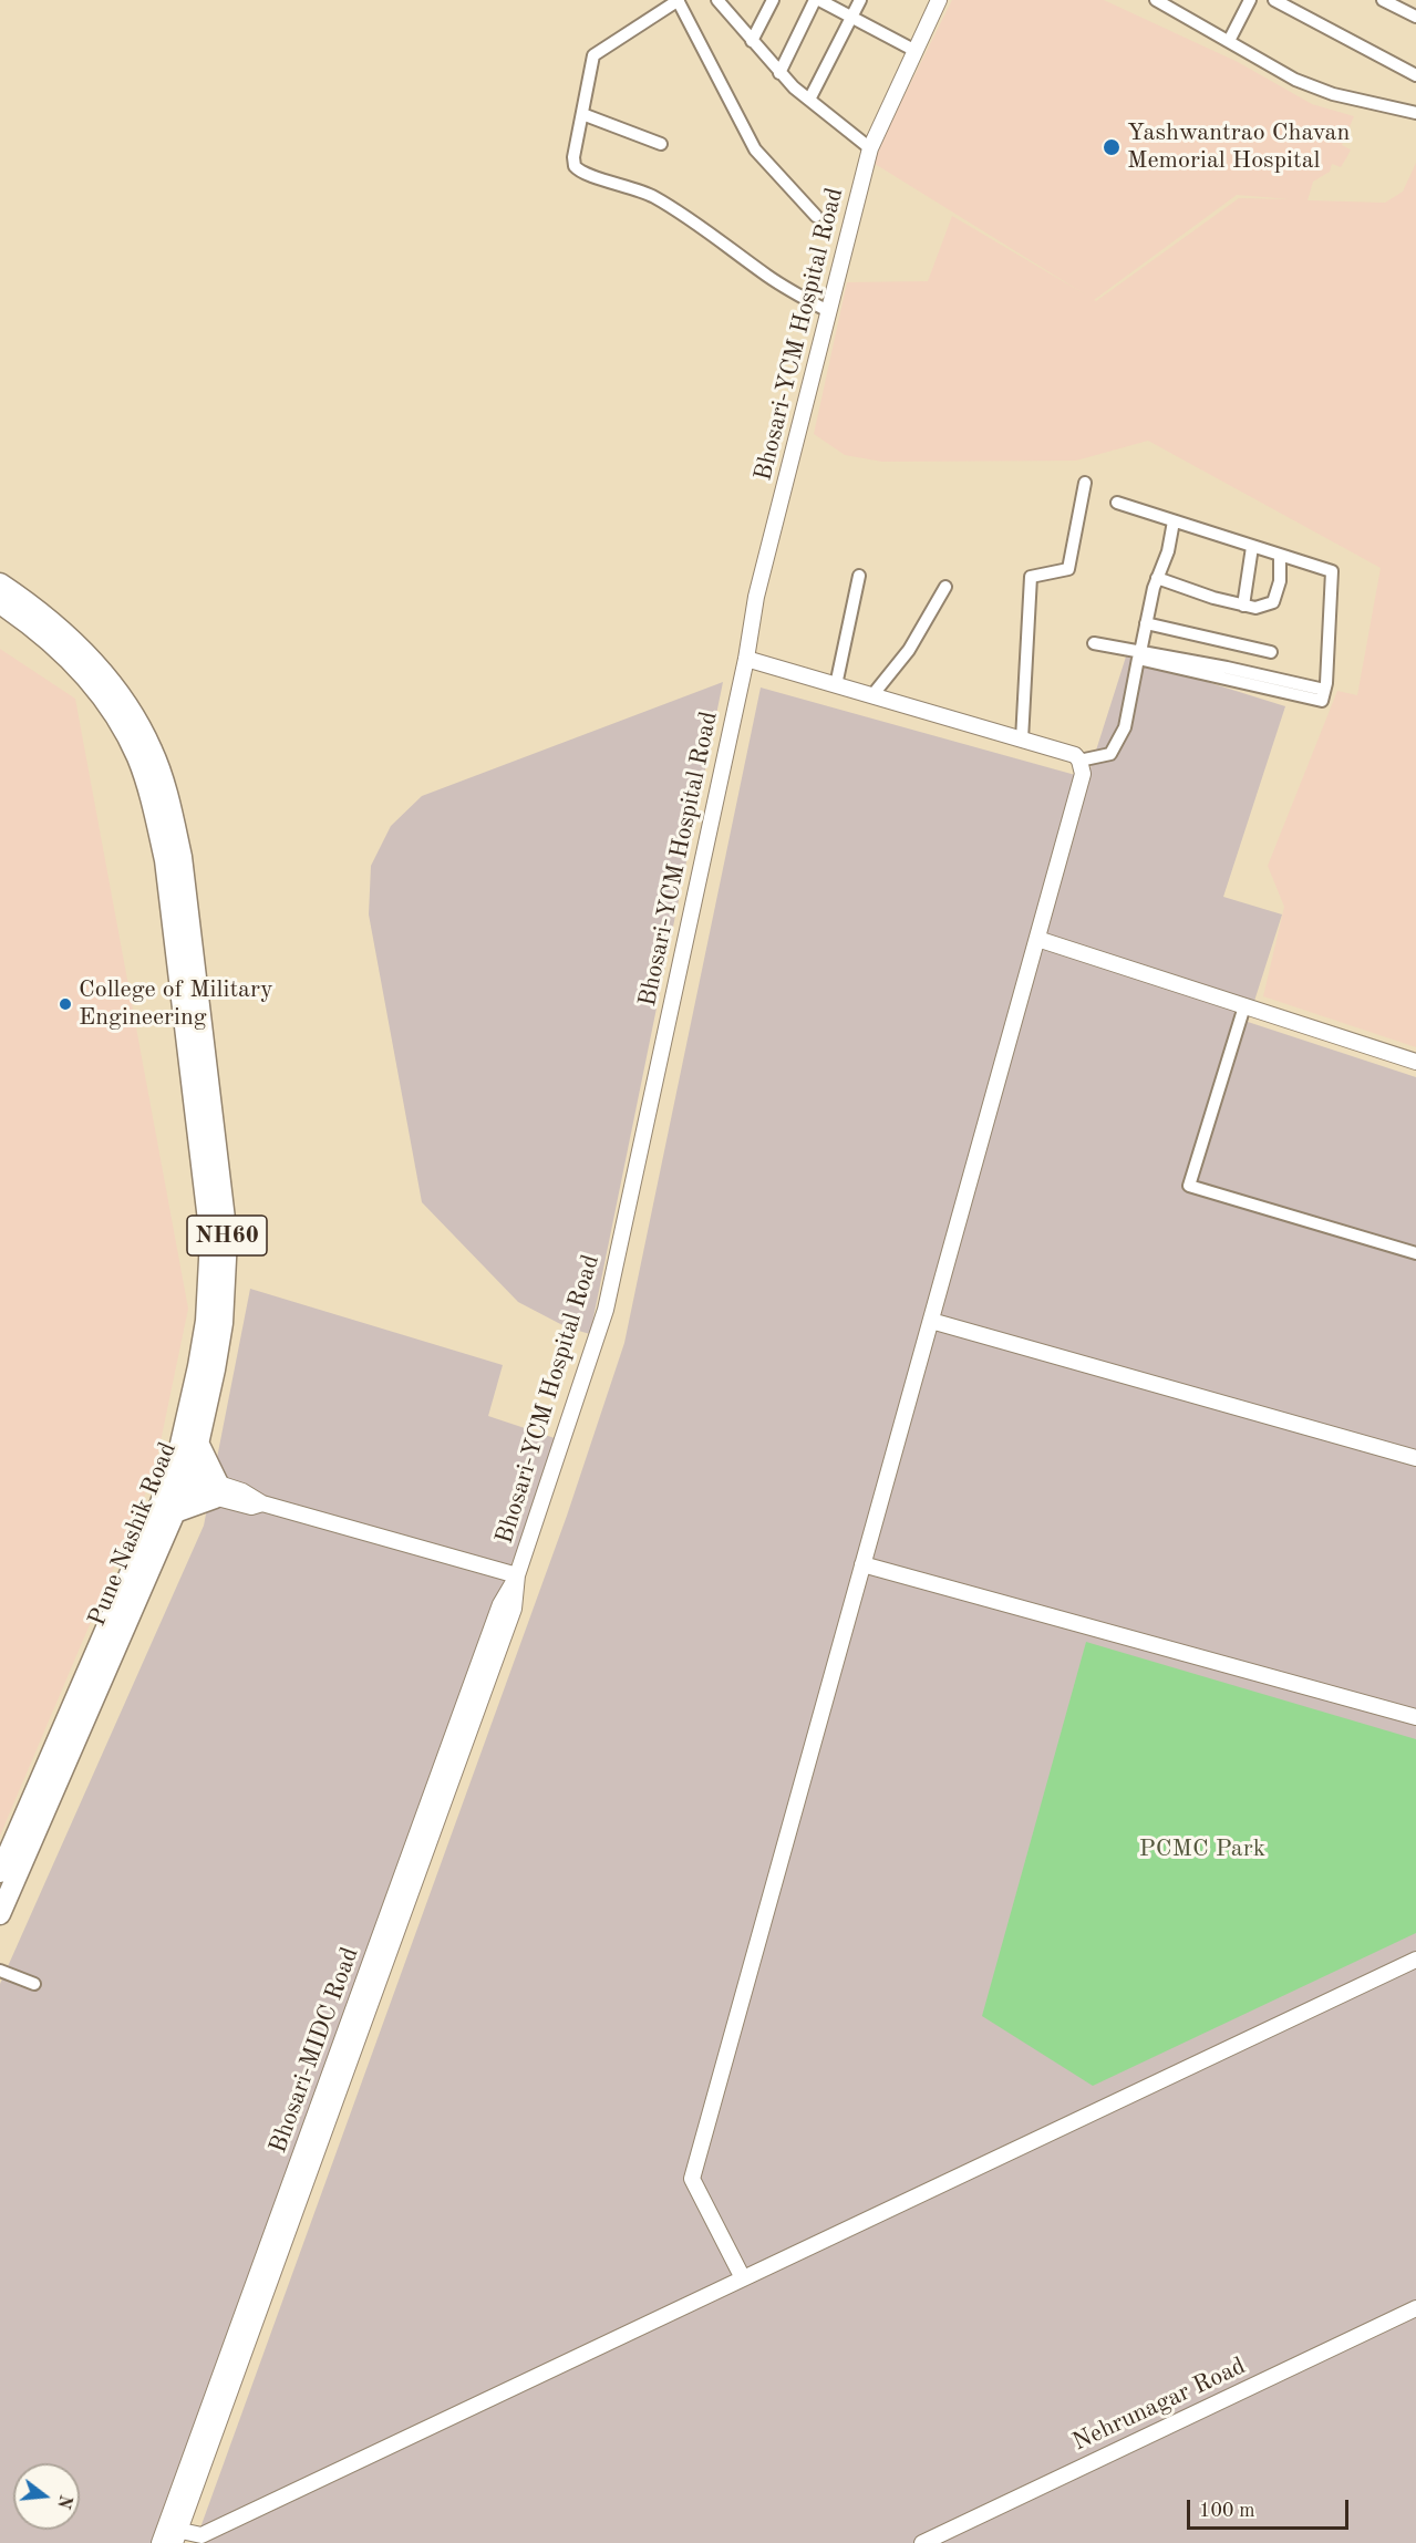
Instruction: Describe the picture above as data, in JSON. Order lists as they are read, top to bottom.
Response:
{
  "streets": {
    "highway": ["NH60", "Pune Nashik Road"],
    "street": ["Bhosari-YCM Hospital Road", "Bhosari-MIDC Road", "Nehrunagar Road"]
  },
  "crossings": [
    ["Bhosari-YCM Hospital Road", "Bhosari-MIDC Road"]
  ],
  "parks": ["PCMC Park"],
  "places": ["Yashwantrao Chavan Memorial Hospital", "College of Military Engineering"],
  "scale_bar": "100 m",
  "north": "right"
}
